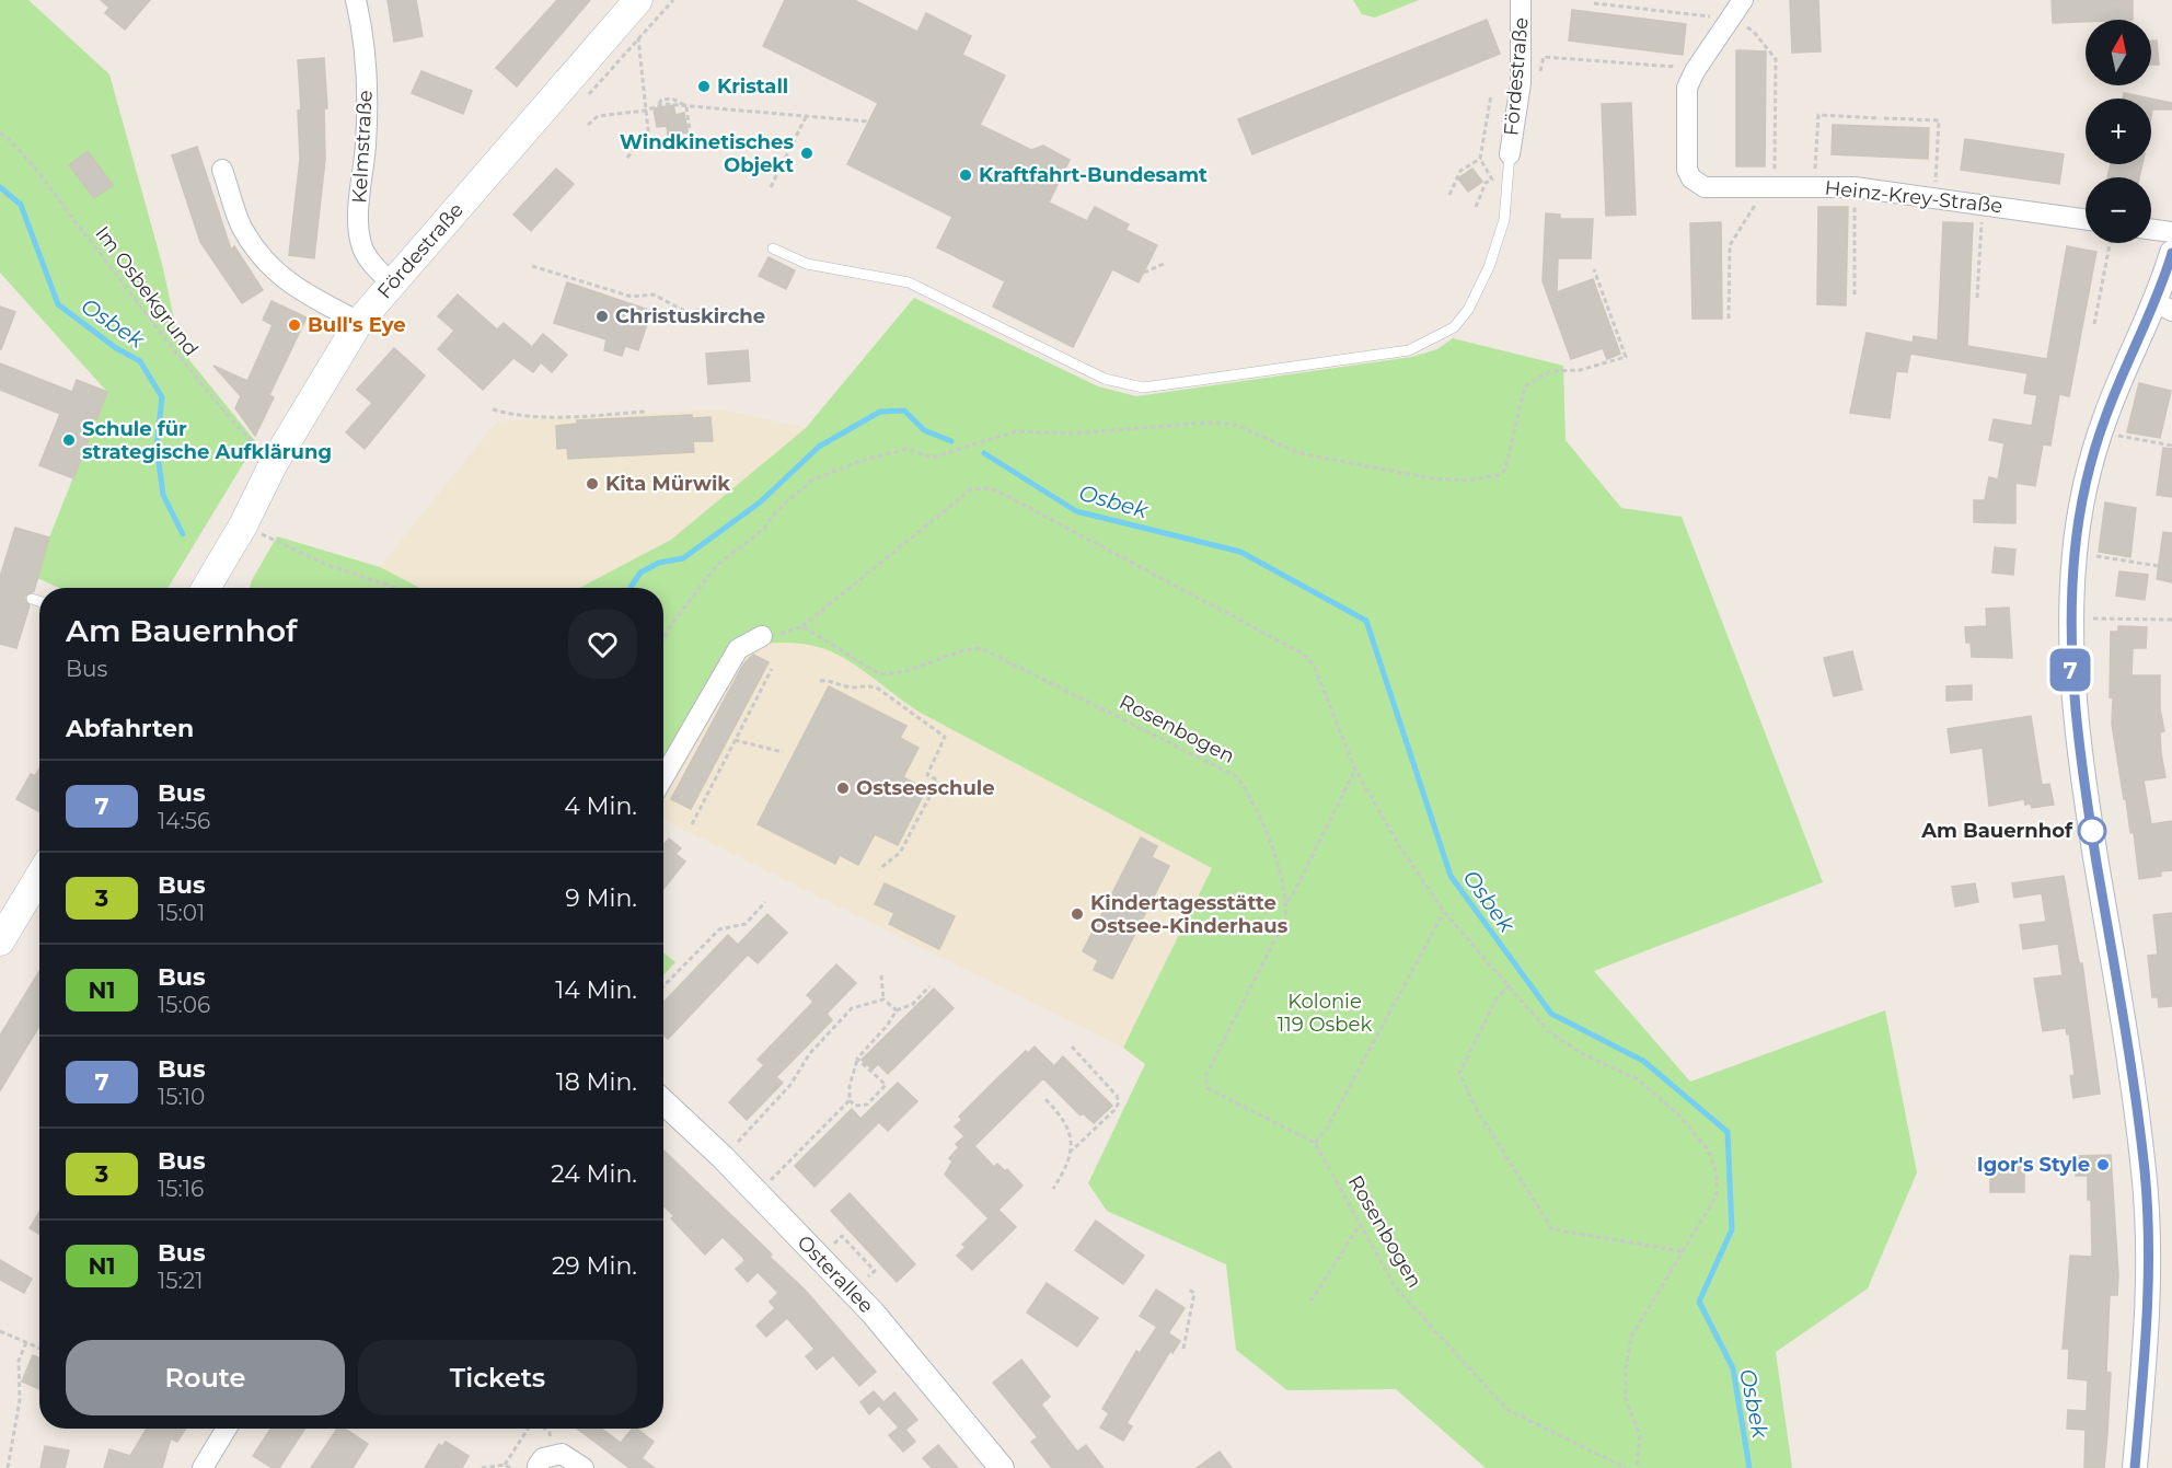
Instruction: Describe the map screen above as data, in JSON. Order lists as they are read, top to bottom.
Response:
{
  "streets": {
    "main road": ["Fördestraße"],
    "street": ["Kelmstraße", "Heinz-Krey-Straße", "Osterallee"],
    "path": ["Im Osbekgrund", "Rosenbogen"]
  },
  "crossings": [
    ["Fördestraße", "Kelmstraße"],
    ["Fördestraße", "Im Osbekgrund"]
  ],
  "water": ["Osbek"],
  "parks": ["Kolonie 119 Osbek"],
  "places": [
    "Kristall",
    "Windkinetisches Objekt",
    "Kraftfahrt-Bundesamt",
    "Christuskirche",
    "Bull's Eye",
    "Schule für strategische Aufklärung",
    "Kita Mürwik",
    "Ostseeschule",
    "Am Bauernhof",
    "Kindertagesstätte Ostsee-Kinderhaus",
    "Igor's Style"
  ],
  "lines": ["bus line 7"],
  "north": "top",
  "page": {
    "on_map": "7",
    "map_buttons": ["+", "−"],
    "heading": [
      ["Am Bauernhof", "Bus"],
      "Abfahrten"
    ],
    "list": [
      {
        "mark": "7",
        "name": "Bus",
        "note": "14:56",
        "value": "4 Min."
      },
      {
        "mark": "3",
        "name": "Bus",
        "note": "15:01",
        "value": "9 Min."
      },
      {
        "mark": "N1",
        "name": "Bus",
        "note": "15:06",
        "value": "14 Min."
      },
      {
        "mark": "7",
        "name": "Bus",
        "note": "15:10",
        "value": "18 Min."
      },
      {
        "mark": "3",
        "name": "Bus",
        "note": "15:16",
        "value": "24 Min."
      },
      {
        "mark": "N1",
        "name": "Bus",
        "note": "15:21",
        "value": "29 Min."
      }
    ],
    "buttons": ["Route", "Tickets"]
  }
}
